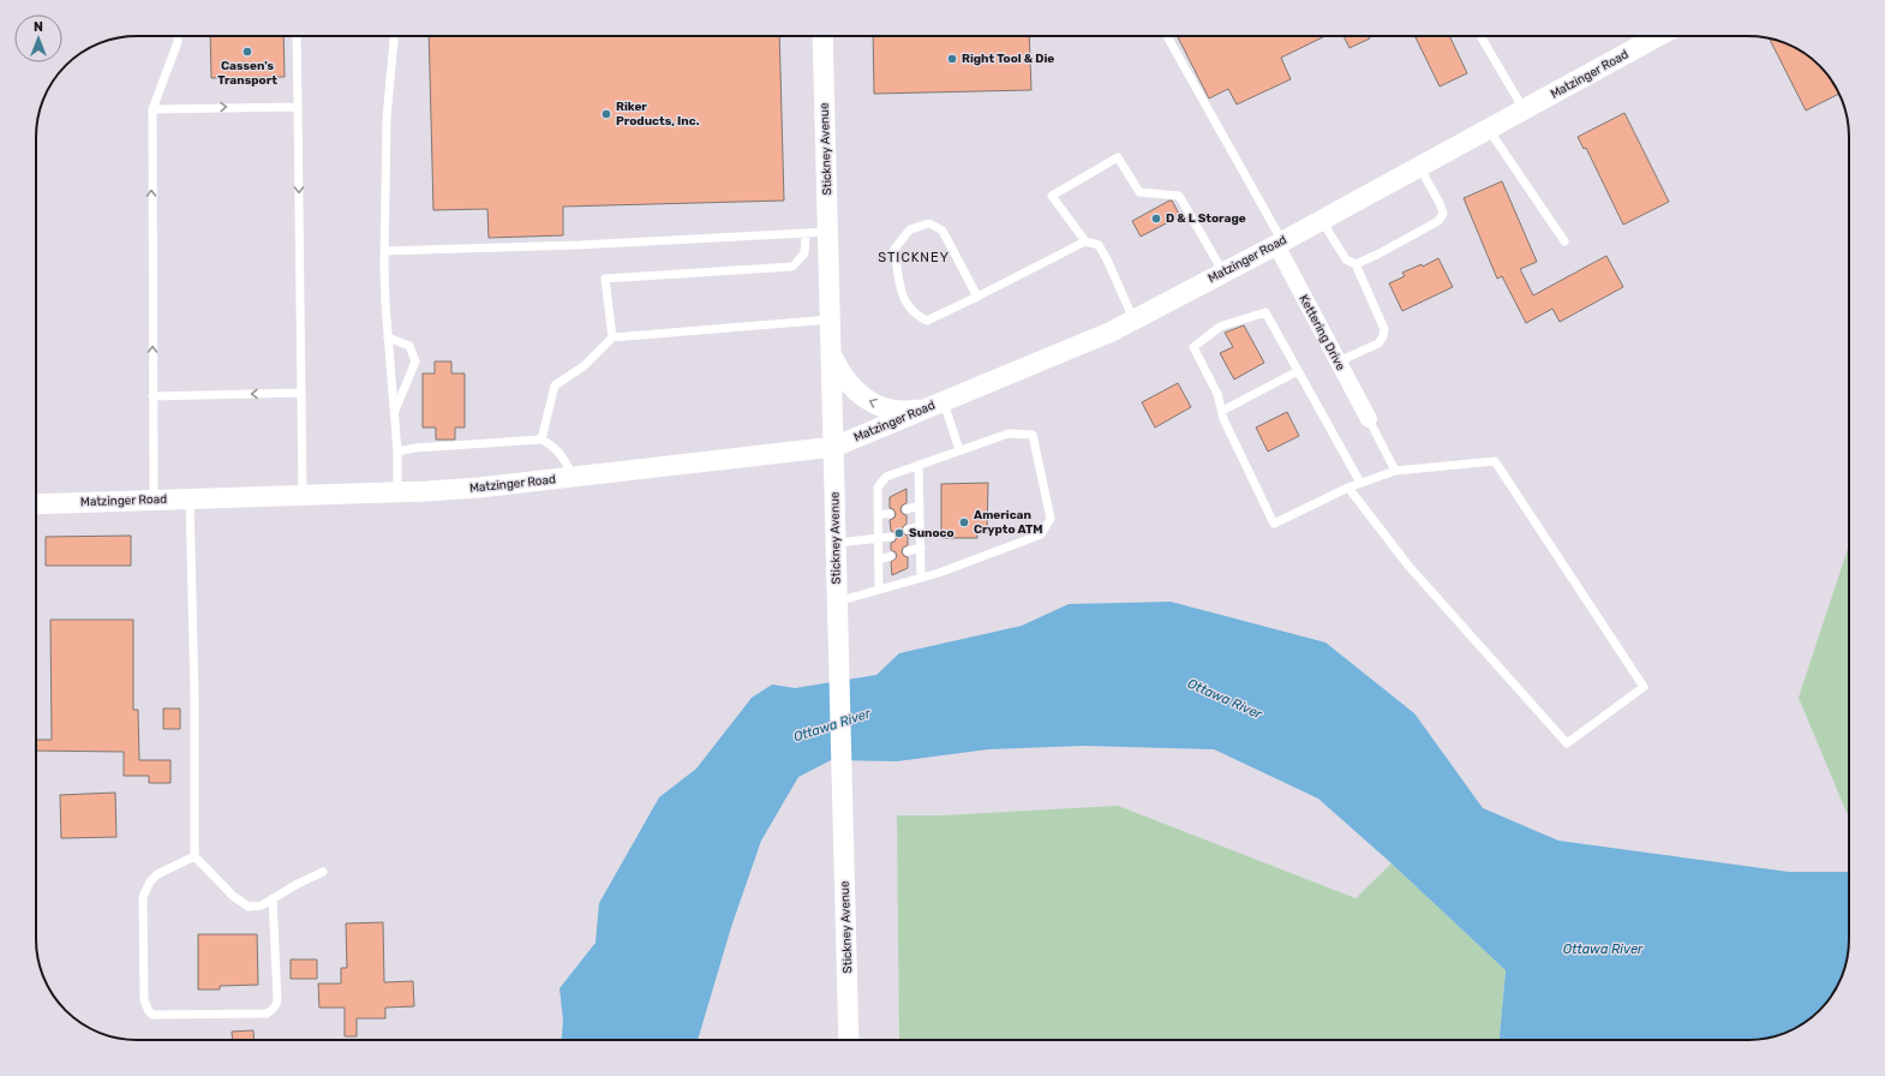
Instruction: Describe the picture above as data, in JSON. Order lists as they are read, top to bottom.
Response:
{
  "streets": {
    "street": ["Matzinger Road", "Stickney Avenue", "Kettering Drive"]
  },
  "crossings": [
    ["Matzinger Road", "Stickney Avenue"],
    ["Matzinger Road", "Kettering Drive"]
  ],
  "districts": ["STICKNEY"],
  "water": ["Ottawa River"],
  "places": [
    "Cassen's Transport",
    "Right Tool & Die",
    "Riker Products, Inc.",
    "D & L Storage",
    "American Crypto ATM",
    "Sunoco"
  ],
  "north": "top"
}
